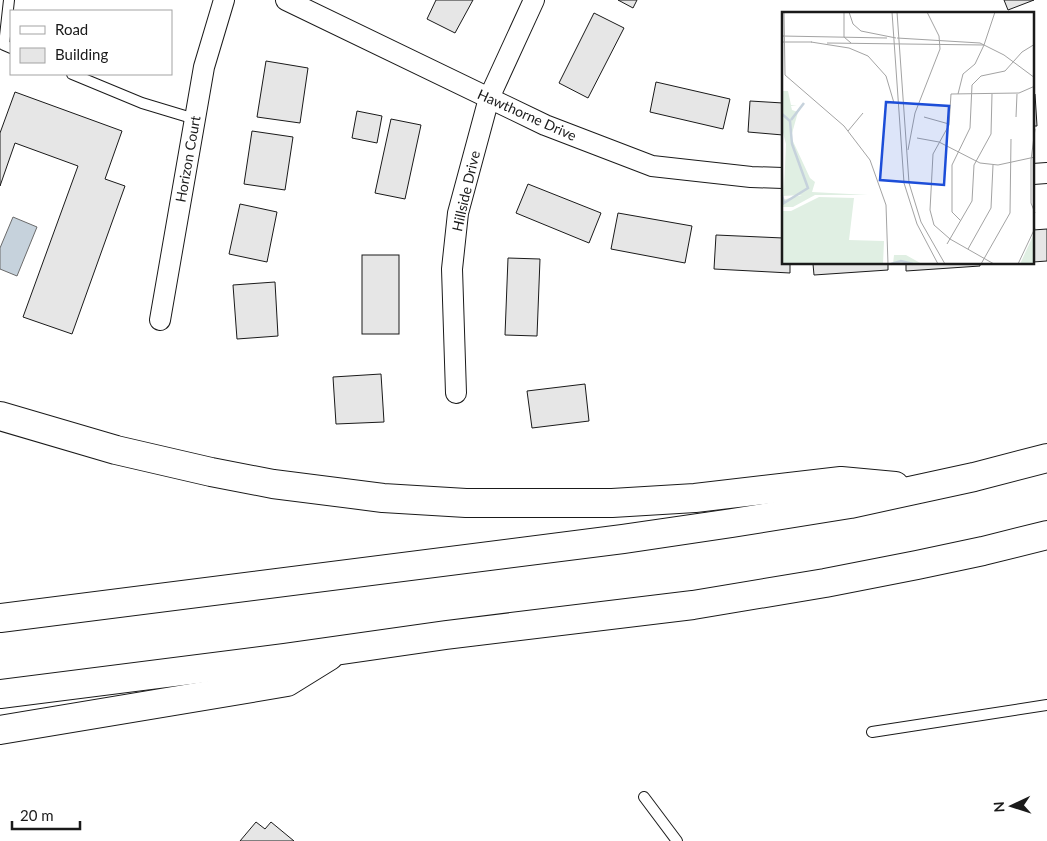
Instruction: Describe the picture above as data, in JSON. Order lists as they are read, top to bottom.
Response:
{
  "streets": {
    "street": ["Hawthorne Drive", "Horizon Court", "Hillside Drive"]
  },
  "crossings": [
    ["Hawthorne Drive", "Hillside Drive"]
  ],
  "legend": ["Road", "Building"],
  "scale_bar": "20 m",
  "north": "left"
}
